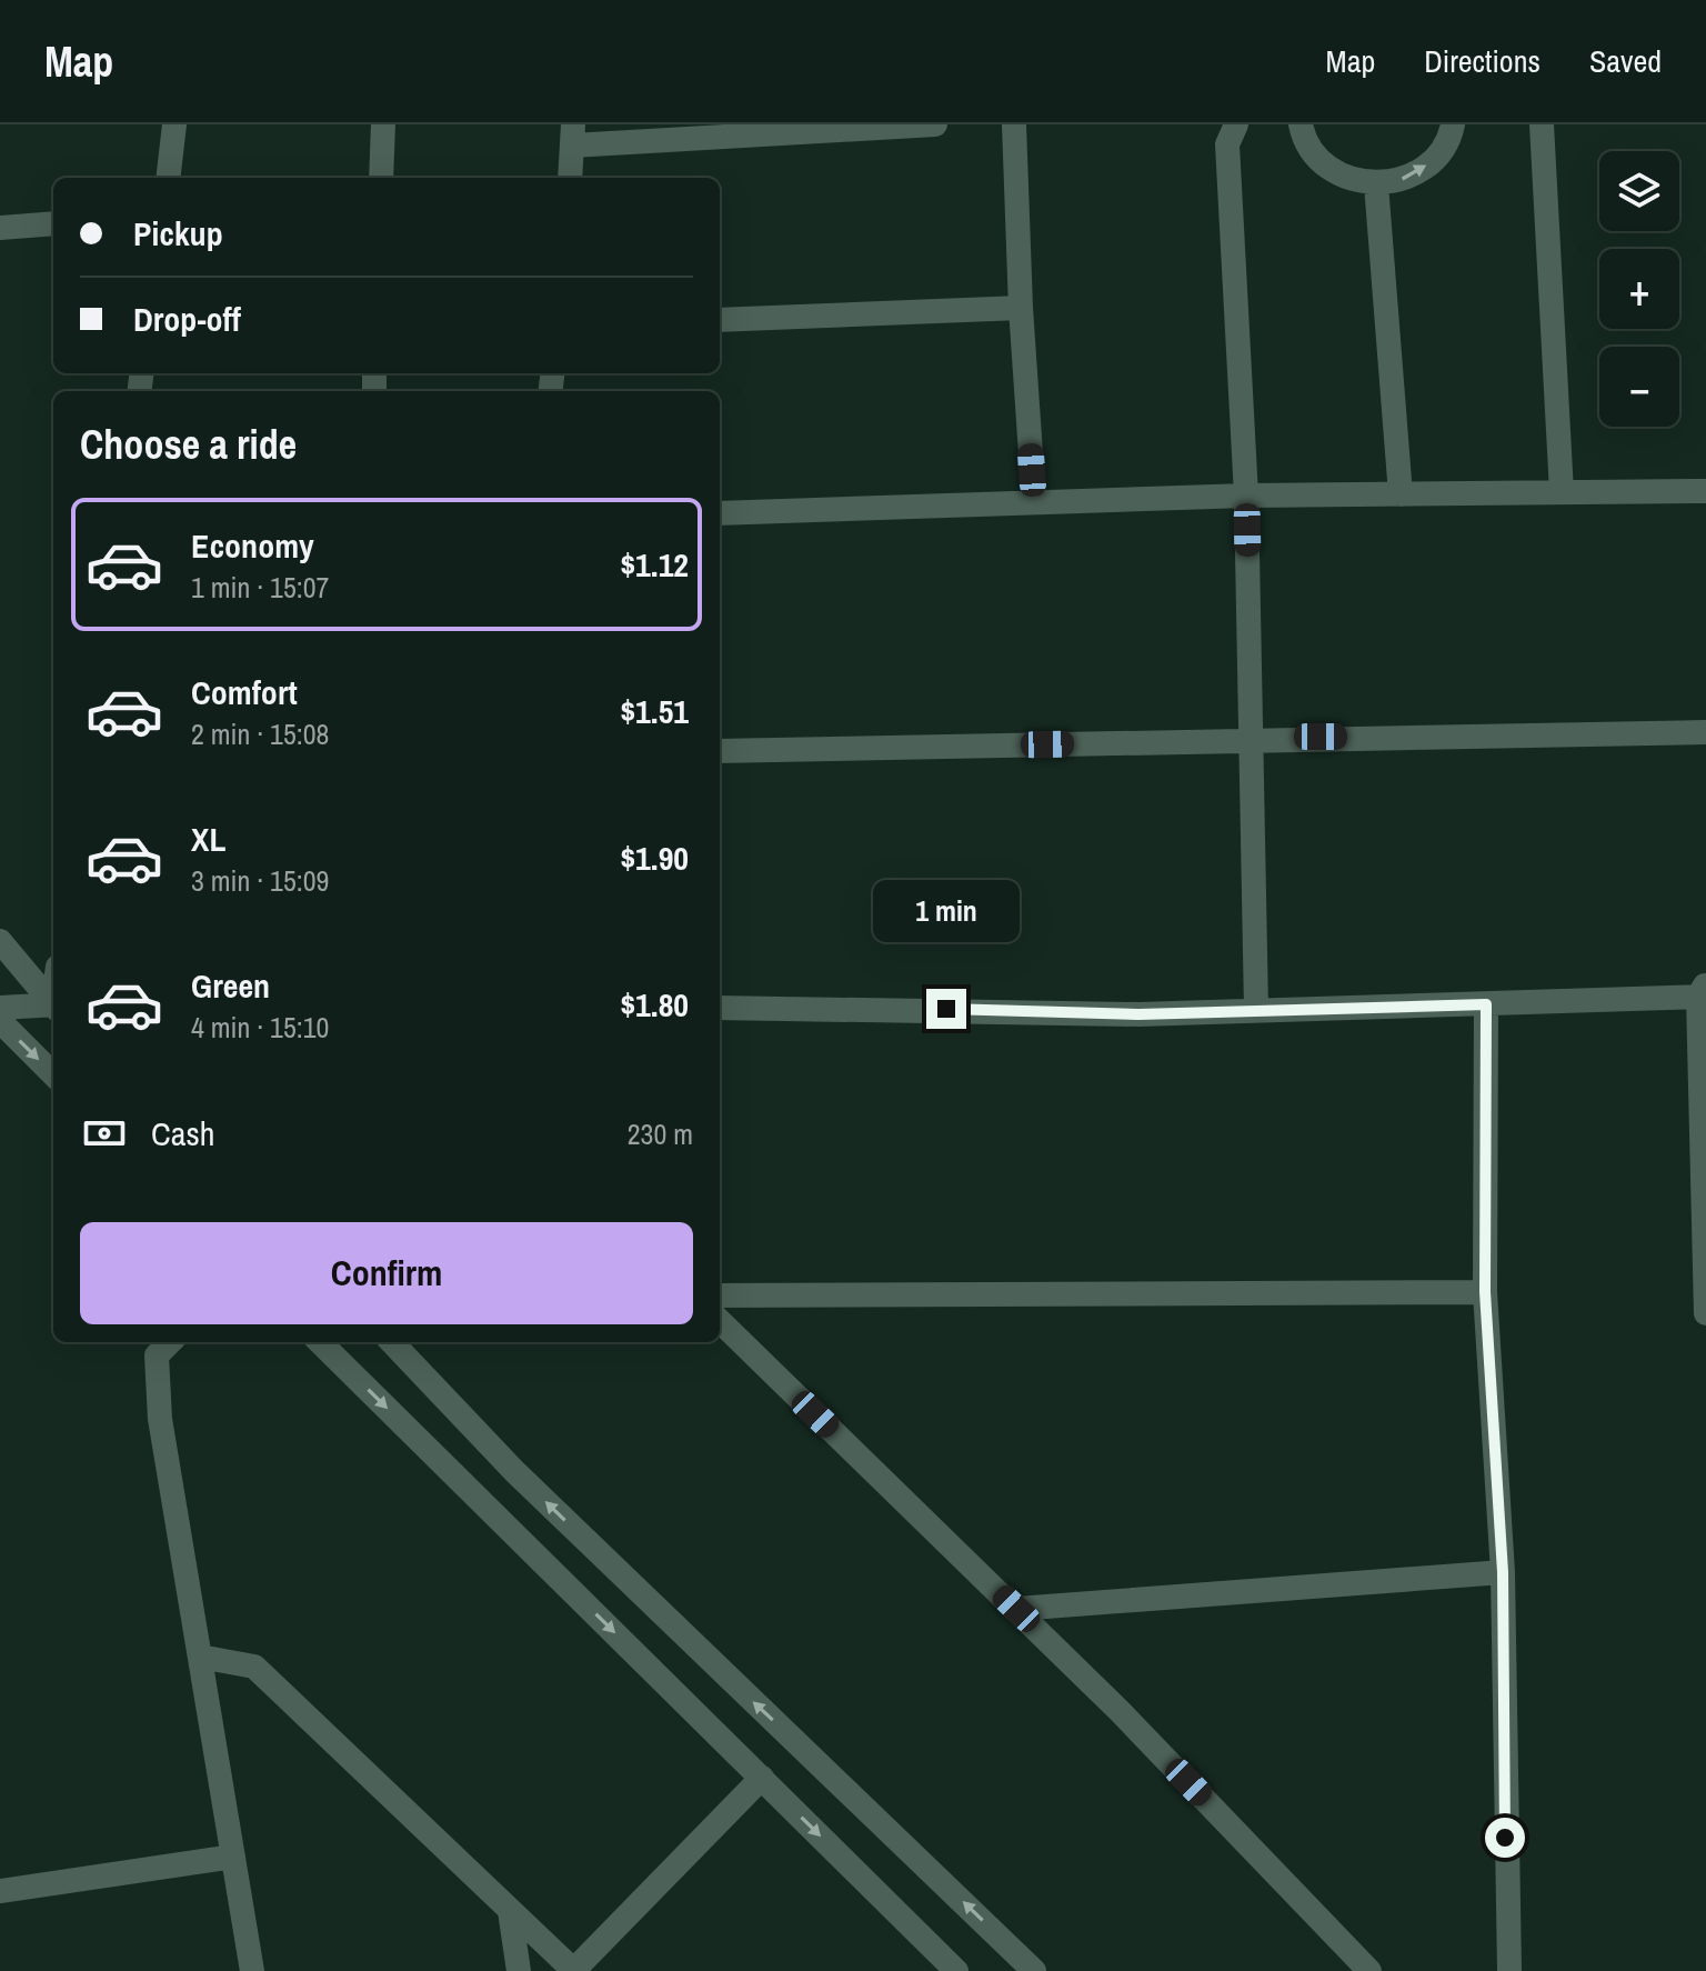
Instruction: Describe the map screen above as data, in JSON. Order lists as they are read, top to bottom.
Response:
{
  "page": {
    "header": "Map",
    "nav": ["Map", "Directions", "Saved"],
    "map_buttons": ["+", "−"],
    "banner": ["Pickup", "Drop-off"],
    "heading": "Choose a ride",
    "list": [
      {
        "name": "Economy",
        "note": "1 min · 15:07",
        "value": "$1.12"
      },
      {
        "name": "Comfort",
        "note": "2 min · 15:08",
        "value": "$1.51"
      },
      {
        "name": "XL",
        "note": "3 min · 15:09",
        "value": "$1.90"
      },
      {
        "name": "Green",
        "note": "4 min · 15:10",
        "value": "$1.80"
      }
    ],
    "bubble": "1 min",
    "pay": ["Cash", "230 m"],
    "buttons": "Confirm"
  }
}
